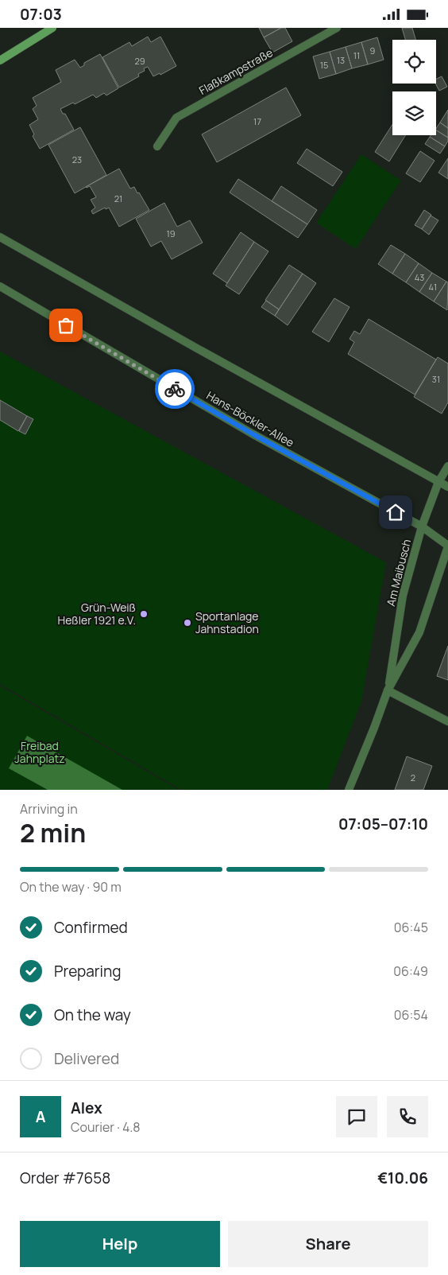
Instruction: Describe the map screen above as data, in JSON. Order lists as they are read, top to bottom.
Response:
{
  "streets": {
    "street": ["Flaßkampstraße", "Hans-Böckler-Allee", "Am Maibusch"]
  },
  "crossings": [
    ["Hans-Böckler-Allee", "Am Maibusch"]
  ],
  "parks": ["Freibad Jahnplatz"],
  "places": ["Grün-Weiß Heßler 1921 e.V.", "Sportanlage Jahnstadion"],
  "house_numbers": [
    "9",
    "11",
    "13",
    "29",
    "15",
    "17",
    "23",
    "21",
    "19",
    "43",
    "41",
    "31",
    "2"
  ],
  "page": {
    "status": "07:03",
    "heading": ["2 min", "Arriving in", "07:05–07:10"],
    "panel": [
      "Alex",
      "Courier · 4.8",
      "Order #7658",
      "€10.06"
    ],
    "bar": "On the way · 90 m",
    "list": [
      ["Confirmed", "06:45"],
      ["Preparing", "06:49"],
      ["On the way", "06:54"],
      "Delivered"
    ],
    "round": "A",
    "buttons": ["Help", "Share"]
  }
}
